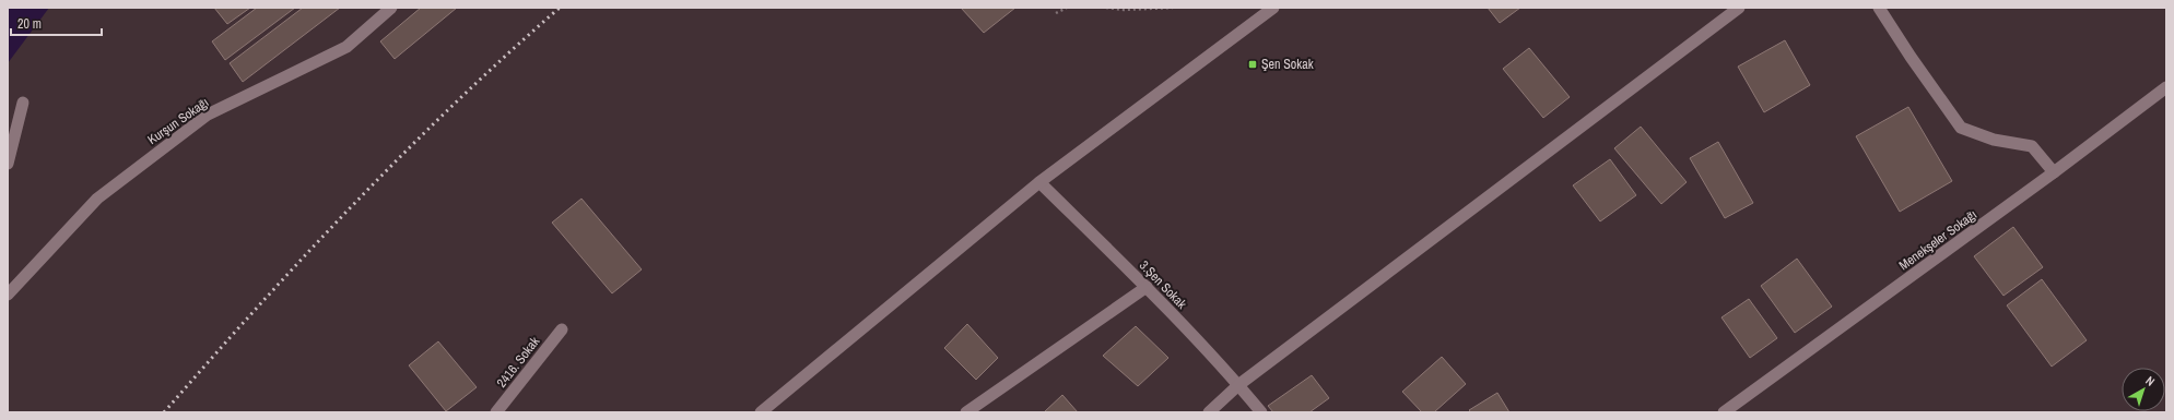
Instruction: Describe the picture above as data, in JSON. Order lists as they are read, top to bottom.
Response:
{
  "streets": {
    "street": [
      "Kurşun Sokağı",
      "Menekşeler Sokağı",
      "3.Şen Sokak",
      "2416. Sokak"
    ]
  },
  "places": {
    "transit": ["Şen Sokak"]
  },
  "scale_bar": "20 m",
  "north": "top right"
}
